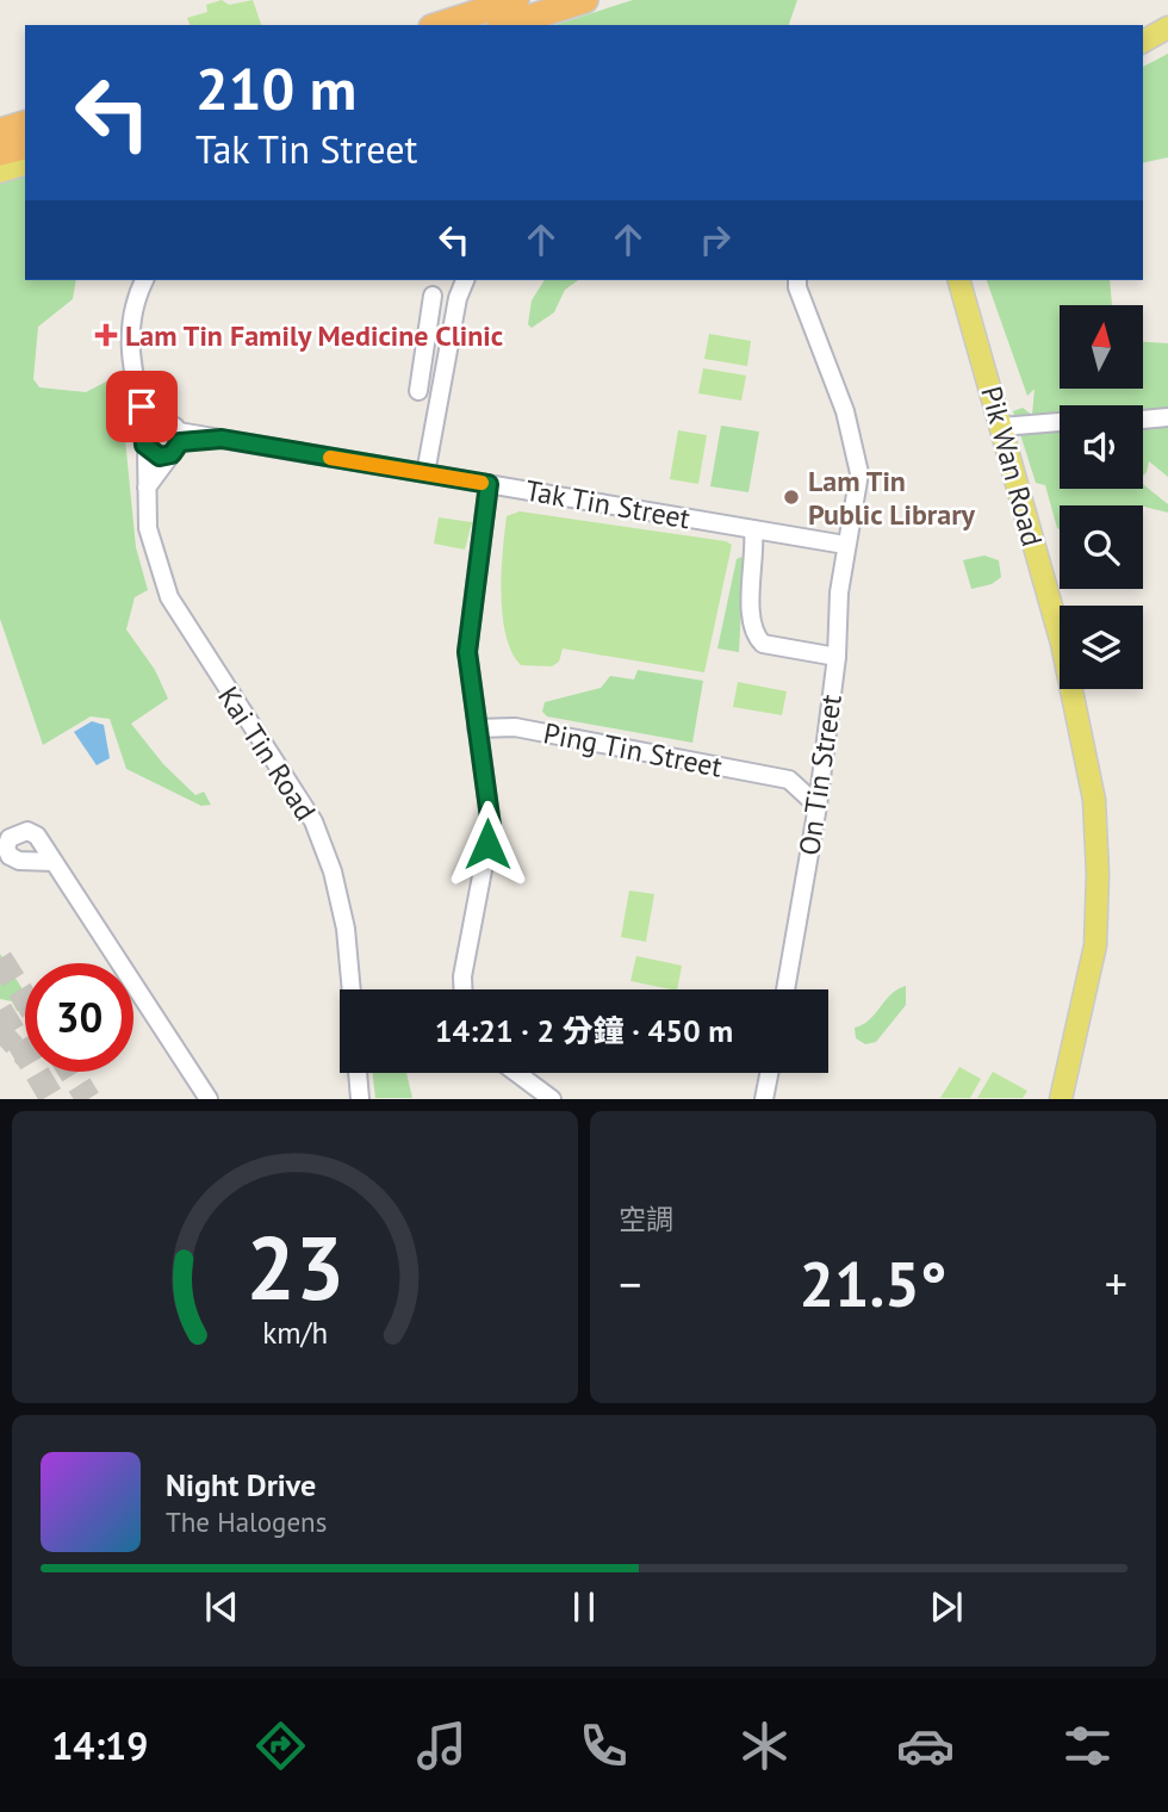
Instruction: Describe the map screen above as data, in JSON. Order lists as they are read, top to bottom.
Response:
{
  "streets": {
    "main road": ["Pik Wan Road"],
    "street": [
      "Tak Tin Street",
      "Ping Tin Street",
      "Kai Tin Road",
      "On Tin Street"
    ]
  },
  "crossings": [
    ["Tak Tin Street", "Kai Tin Road"],
    ["Tak Tin Street", "On Tin Street"]
  ],
  "places": {
    "health": ["Lam Tin Family Medicine Clinic"],
    "other": ["Lam Tin Public Library"]
  },
  "north": "top",
  "page": {
    "turn": ["210 m", "Tak Tin Street"],
    "limit": "30",
    "trip": "14:21 · 2 分鐘 · 450 m",
    "tile": "空調",
    "heat": ["−", "21.5°", "+"],
    "song": ["Night Drive", "The Halogens"],
    "tabs": "14:19",
    "gauge": ["23", "km/h"]
  }
}
